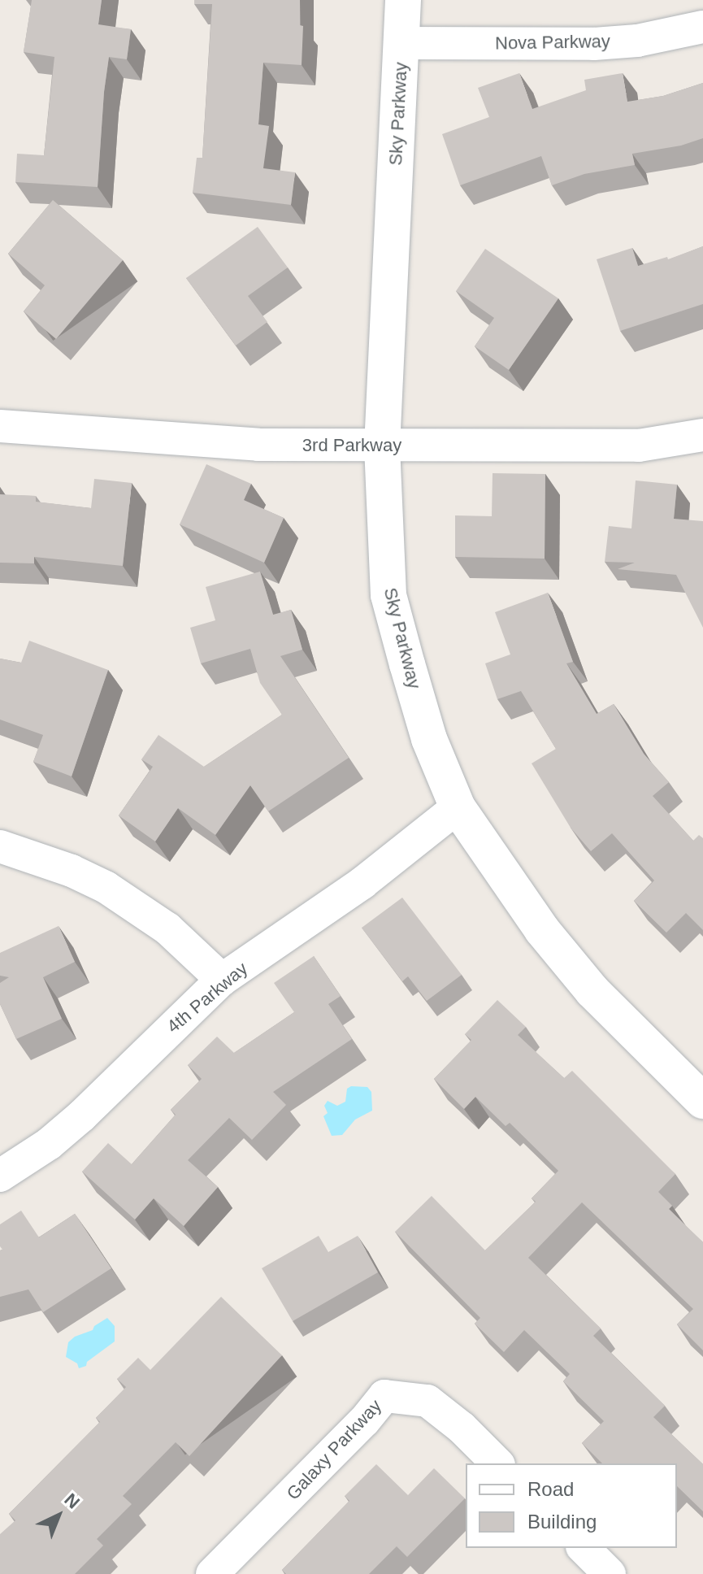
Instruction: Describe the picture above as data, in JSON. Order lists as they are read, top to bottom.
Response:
{
  "streets": {
    "street": [
      "Nova Parkway",
      "Sky Parkway",
      "3rd Parkway",
      "4th Parkway",
      "Galaxy Parkway"
    ]
  },
  "crossings": [
    ["Nova Parkway", "Sky Parkway"],
    ["Sky Parkway", "3rd Parkway"],
    ["Sky Parkway", "4th Parkway"]
  ],
  "legend": ["Road", "Building"],
  "north": "top right"
}
